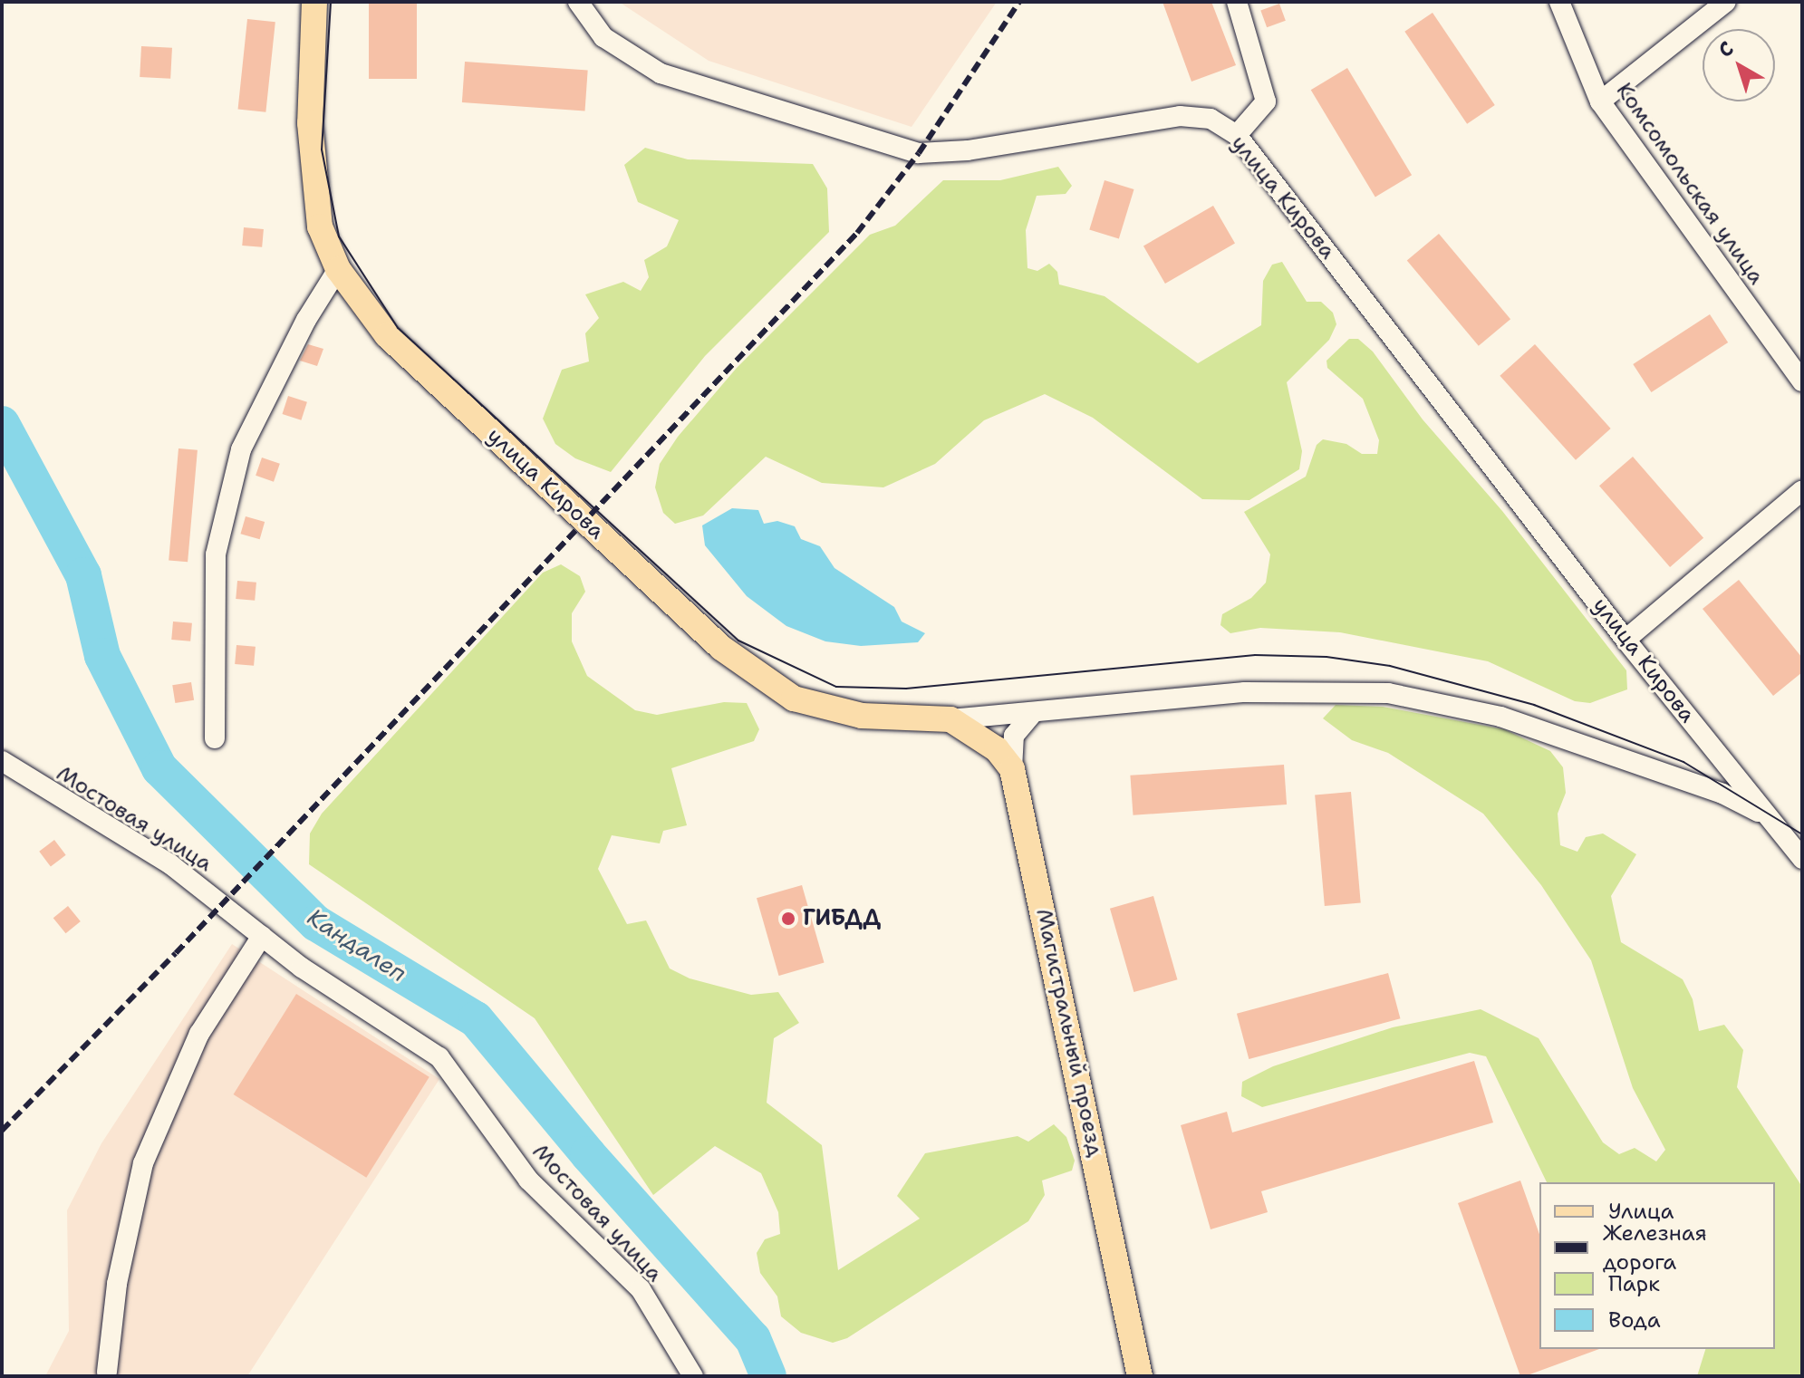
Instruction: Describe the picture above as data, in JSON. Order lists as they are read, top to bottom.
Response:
{
  "streets": {
    "main road": ["улица Кирова", "Магистральный проезд"],
    "street": ["Комсомольская улица", "Мостовая улица"]
  },
  "water": ["Кандалеп"],
  "places": ["ГИБДД"],
  "legend": [
    "Улица",
    "Железная дорога",
    "Парк",
    "Вода"
  ],
  "north": "top left"
}
